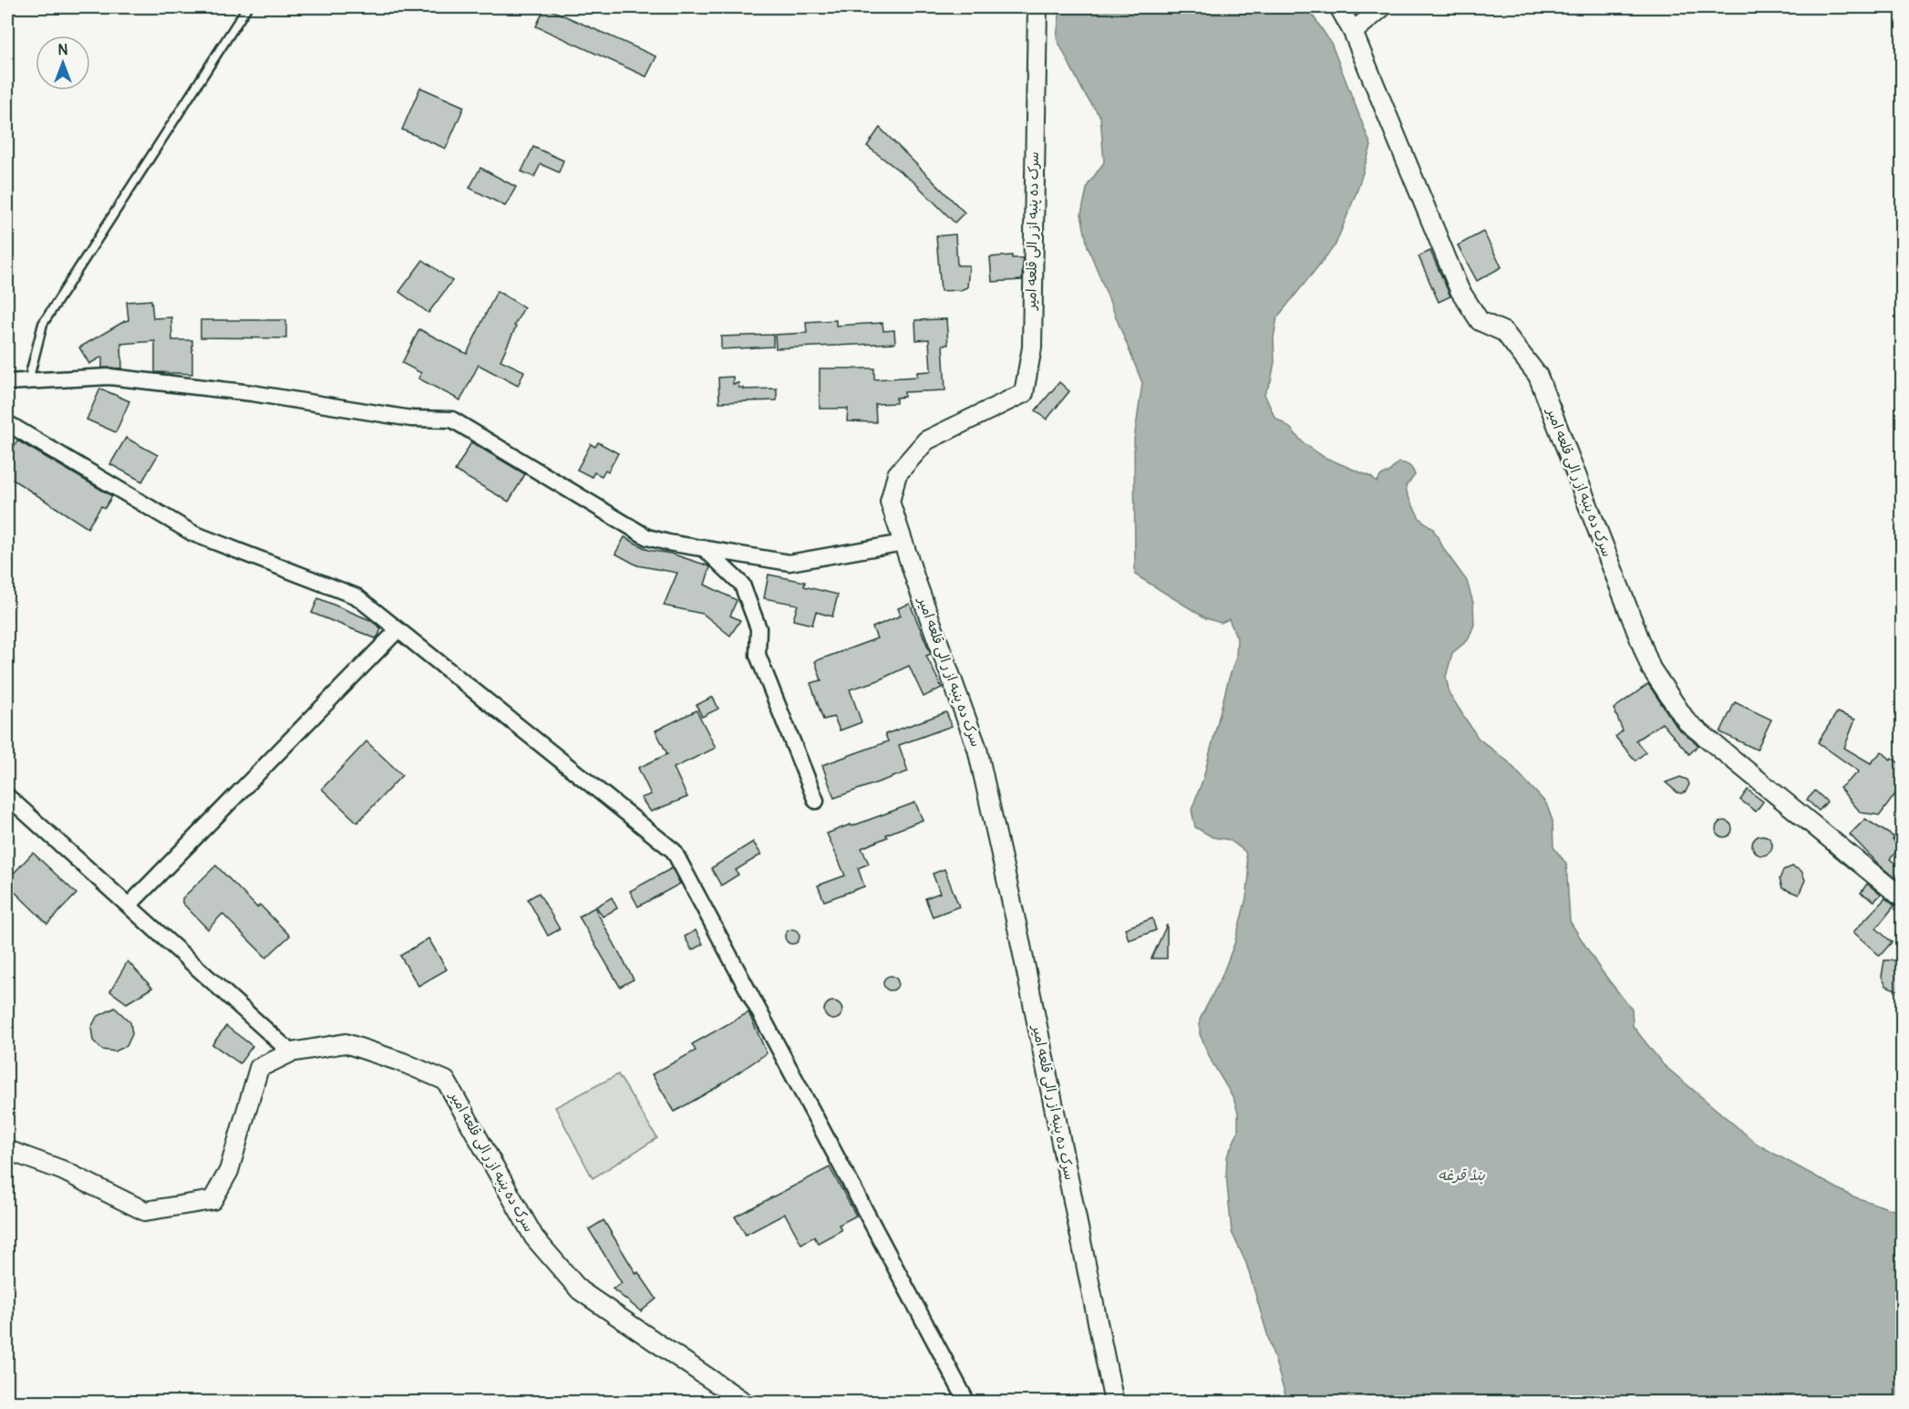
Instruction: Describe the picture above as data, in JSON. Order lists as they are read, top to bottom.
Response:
{
  "streets": {
    "street": ["سرک ده پنبه از ر الی قلعه امیر"]
  },
  "water": ["بندٔ قرغه"],
  "north": "top"
}
